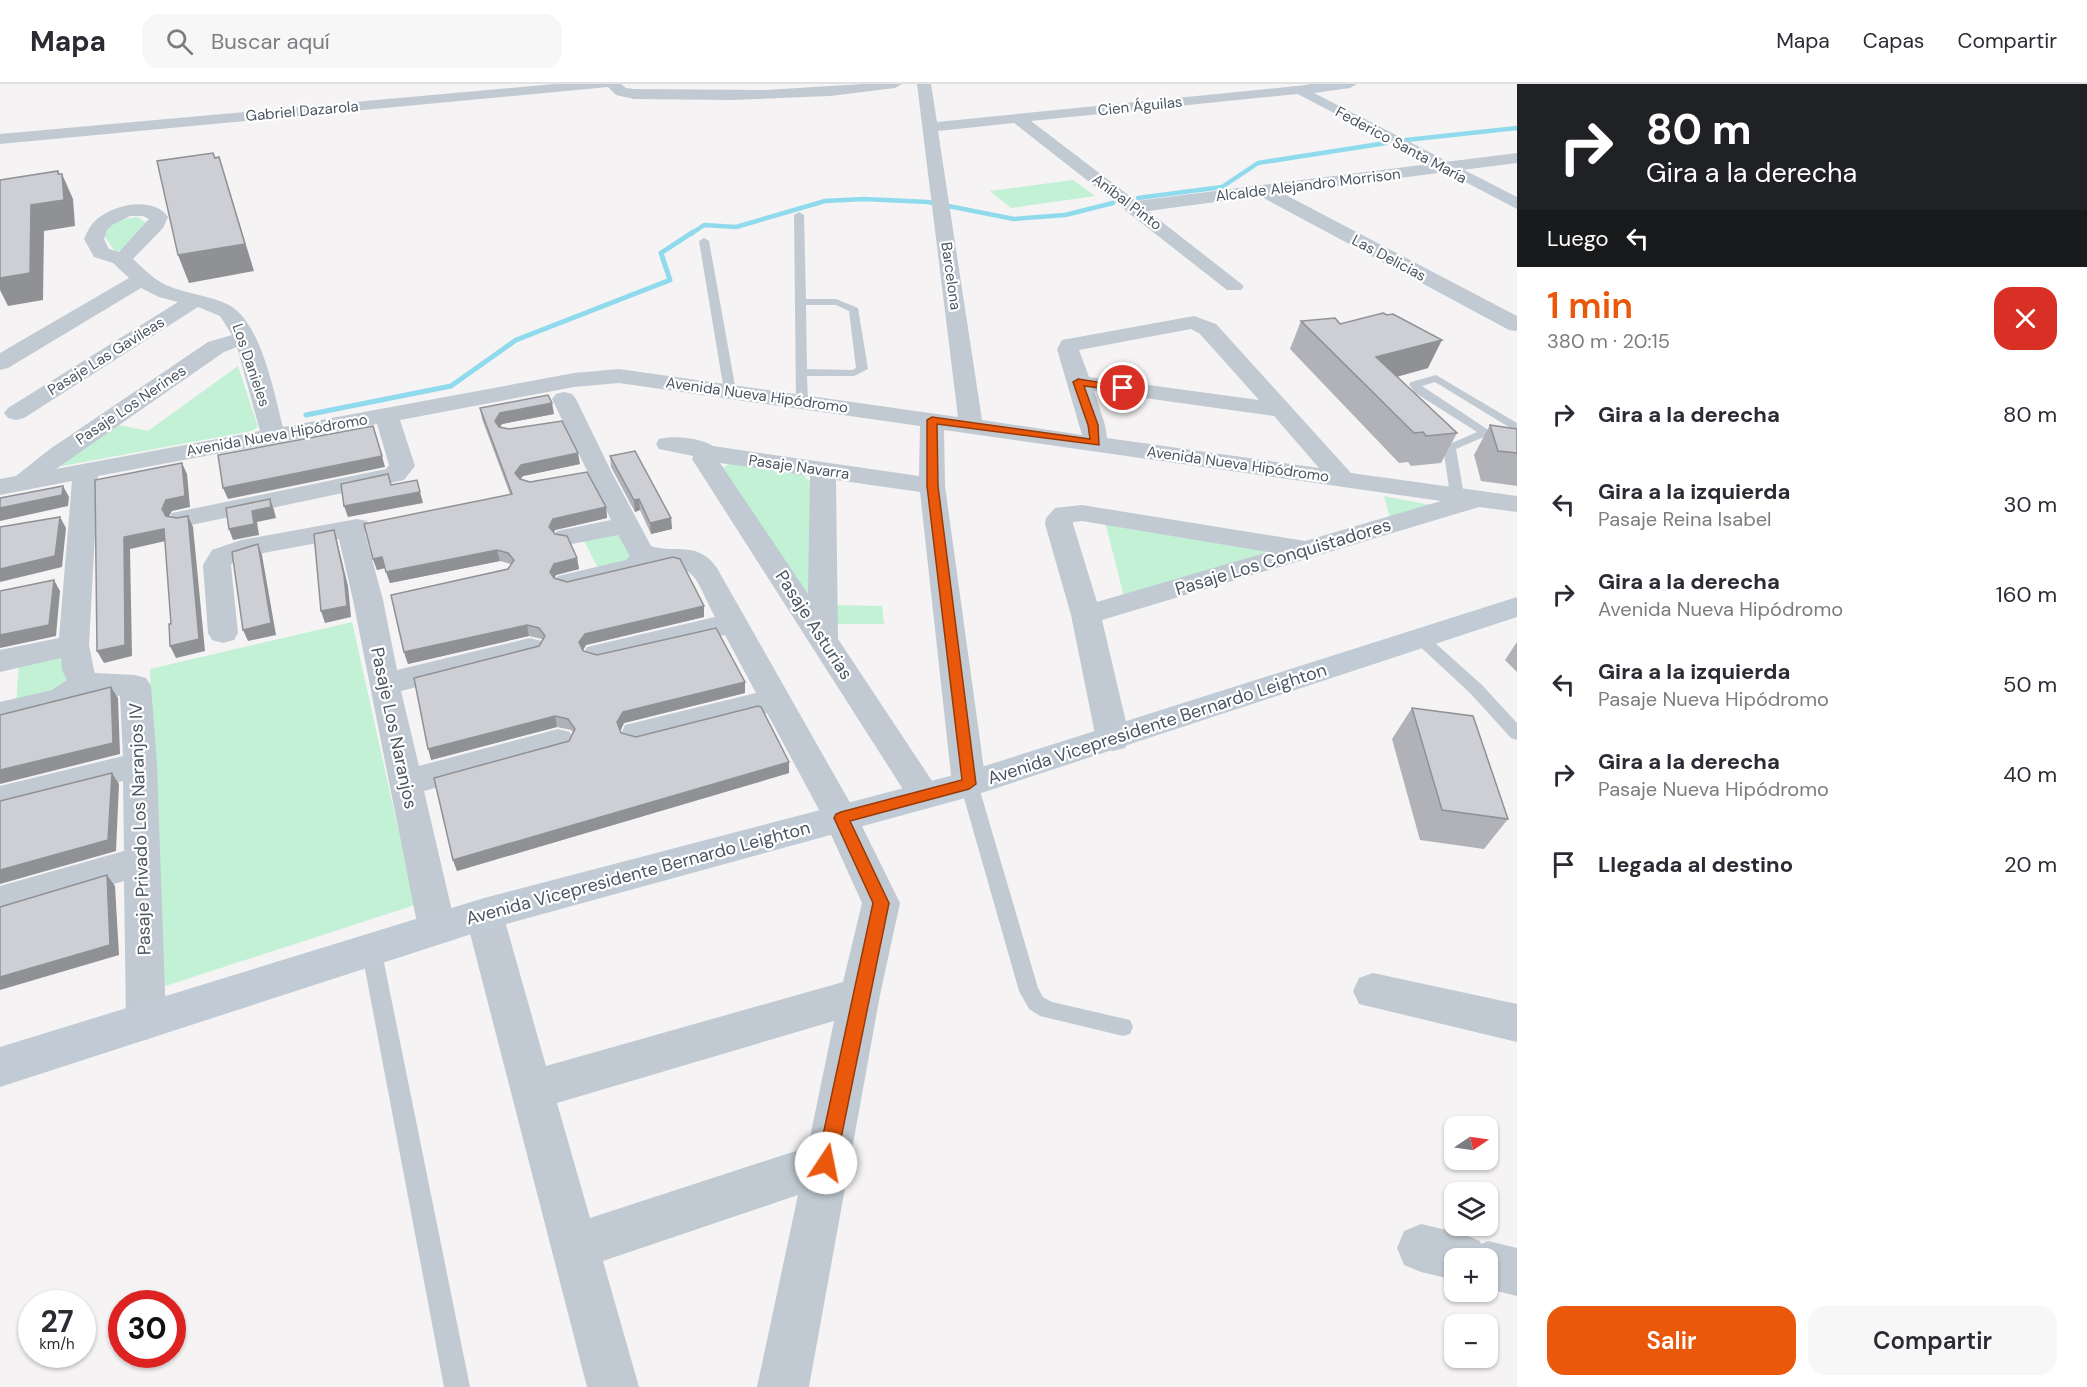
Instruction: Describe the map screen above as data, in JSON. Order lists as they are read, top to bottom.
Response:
{
  "streets": {
    "main road": ["Cien Águilas", "Federico Santa María", "Avenida Vicepresidente Bernardo Leighton"],
    "street": [
      "Gabriel Dazarola",
      "Alcalde Alejandro Morrison",
      "Aníbal Pinto",
      "Las Delicias",
      "Barcelona",
      "Pasaje Las Gavileas",
      "Los Danieles",
      "Avenida Nueva Hipódromo",
      "Pasaje Los Nerines",
      "Pasaje Navarra",
      "Pasaje Los Conquistadores",
      "Pasaje Asturias",
      "Pasaje Los Naranjos",
      "Pasaje Privado Los Naranjos IV"
    ]
  },
  "crossings": [
    ["Cien Águilas", "Federico Santa María"],
    ["Cien Águilas", "Aníbal Pinto"],
    ["Cien Águilas", "Barcelona"],
    ["Federico Santa María", "Alcalde Alejandro Morrison"],
    ["Alcalde Alejandro Morrison", "Aníbal Pinto"],
    ["Alcalde Alejandro Morrison", "Las Delicias"],
    ["Barcelona", "Avenida Nueva Hipódromo"],
    ["Pasaje Las Gavileas", "Los Danieles"],
    ["Los Danieles", "Avenida Nueva Hipódromo"],
    ["Los Danieles", "Pasaje Los Nerines"],
    ["Avenida Nueva Hipódromo", "Pasaje Los Nerines"],
    ["Avenida Nueva Hipódromo", "Pasaje Los Conquistadores"],
    ["Pasaje Navarra", "Pasaje Asturias"],
    ["Pasaje Asturias", "Avenida Vicepresidente Bernardo Leighton"],
    ["Avenida Vicepresidente Bernardo Leighton", "Pasaje Los Naranjos"],
    ["Avenida Vicepresidente Bernardo Leighton", "Pasaje Privado Los Naranjos IV"]
  ],
  "north": "right",
  "page": {
    "header": "Mapa",
    "search": "Buscar aquí",
    "nav": ["Mapa", "Capas", "Compartir"],
    "turn": ["80 m", "Gira a la derecha"],
    "then": "Luego",
    "heading": ["1 min", "380 m · 20:15"],
    "list": [
      {
        "name": "Gira a la derecha",
        "value": "80 m"
      },
      {
        "name": "Gira a la izquierda",
        "note": "Pasaje Reina Isabel",
        "value": "30 m"
      },
      {
        "name": "Gira a la derecha",
        "note": "Avenida Nueva Hipódromo",
        "value": "160 m"
      },
      {
        "name": "Gira a la izquierda",
        "note": "Pasaje Nueva Hipódromo",
        "value": "50 m"
      },
      {
        "name": "Gira a la derecha",
        "note": "Pasaje Nueva Hipódromo",
        "value": "40 m"
      },
      {
        "name": "Llegada al destino",
        "value": "20 m"
      }
    ],
    "map_buttons": ["+", "−"],
    "speed": "27 km/h",
    "limit": "30",
    "buttons": ["Salir", "Compartir"]
  }
}
